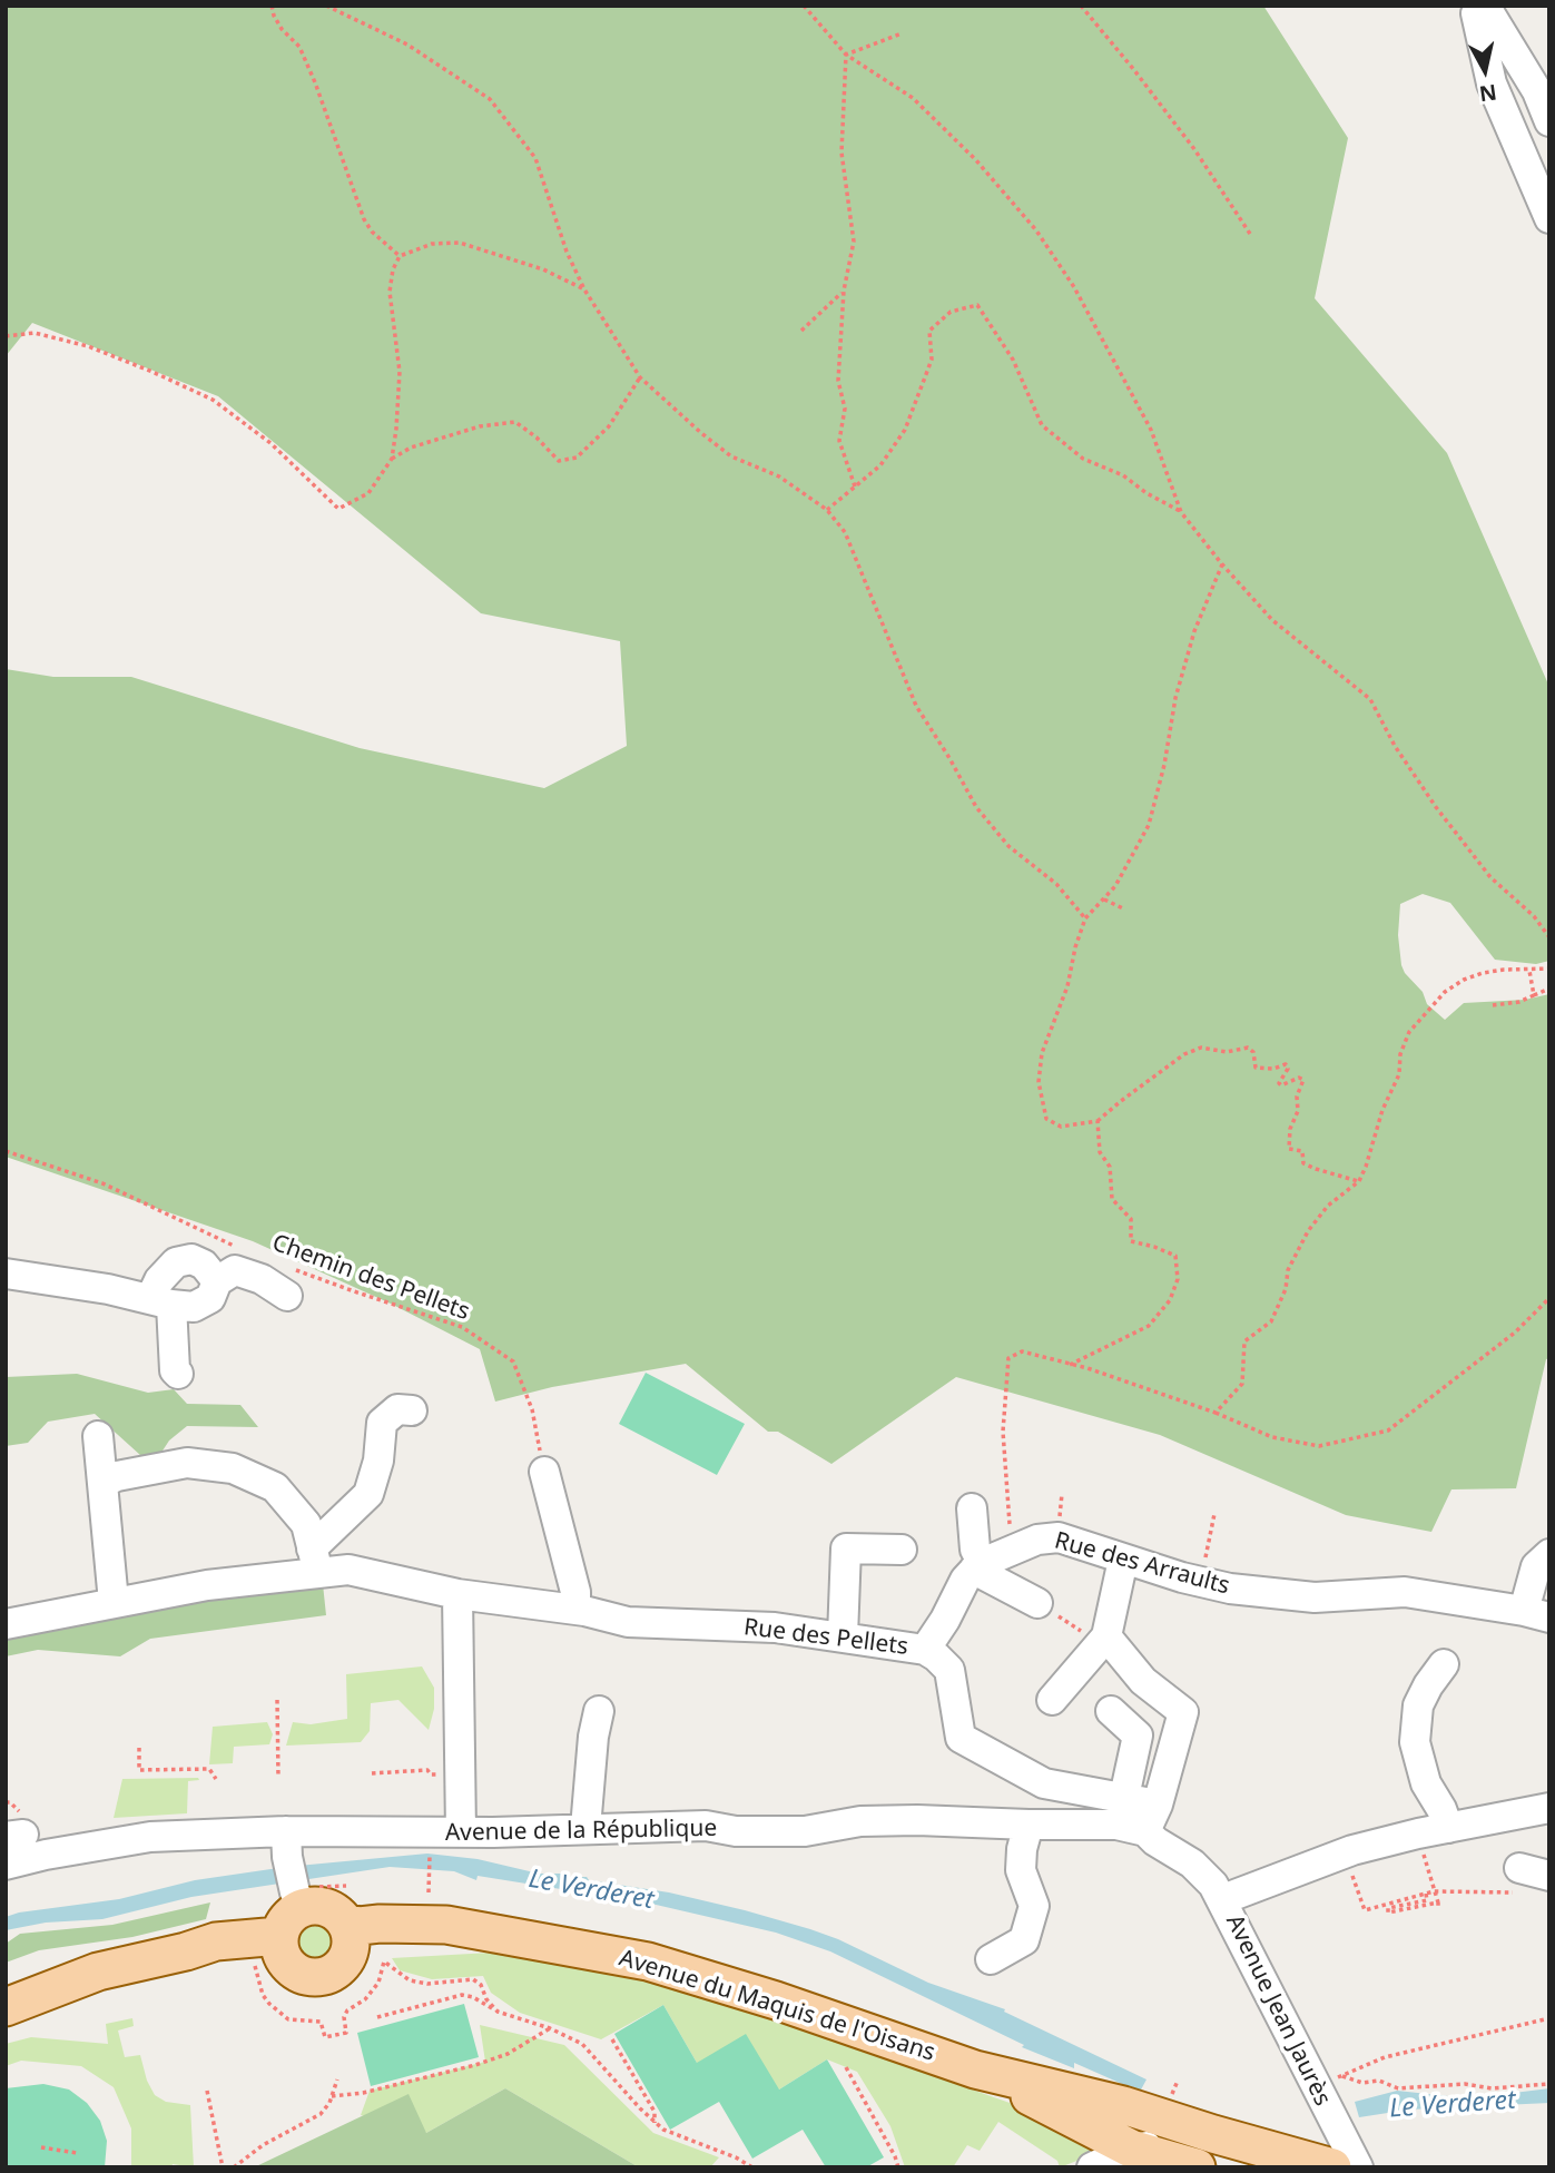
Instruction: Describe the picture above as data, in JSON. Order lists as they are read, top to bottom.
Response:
{
  "streets": {
    "main road": ["Avenue du Maquis de l'Oisans"],
    "street": [
      "Rue des Arraults",
      "Rue des Pellets",
      "Avenue de la République",
      "Avenue Jean Jaurès"
    ],
    "path": ["Chemin des Pellets"]
  },
  "crossings": [
    ["Avenue de la République", "Avenue Jean Jaurès"]
  ],
  "water": ["Le Verderet"],
  "north": "bottom"
}
